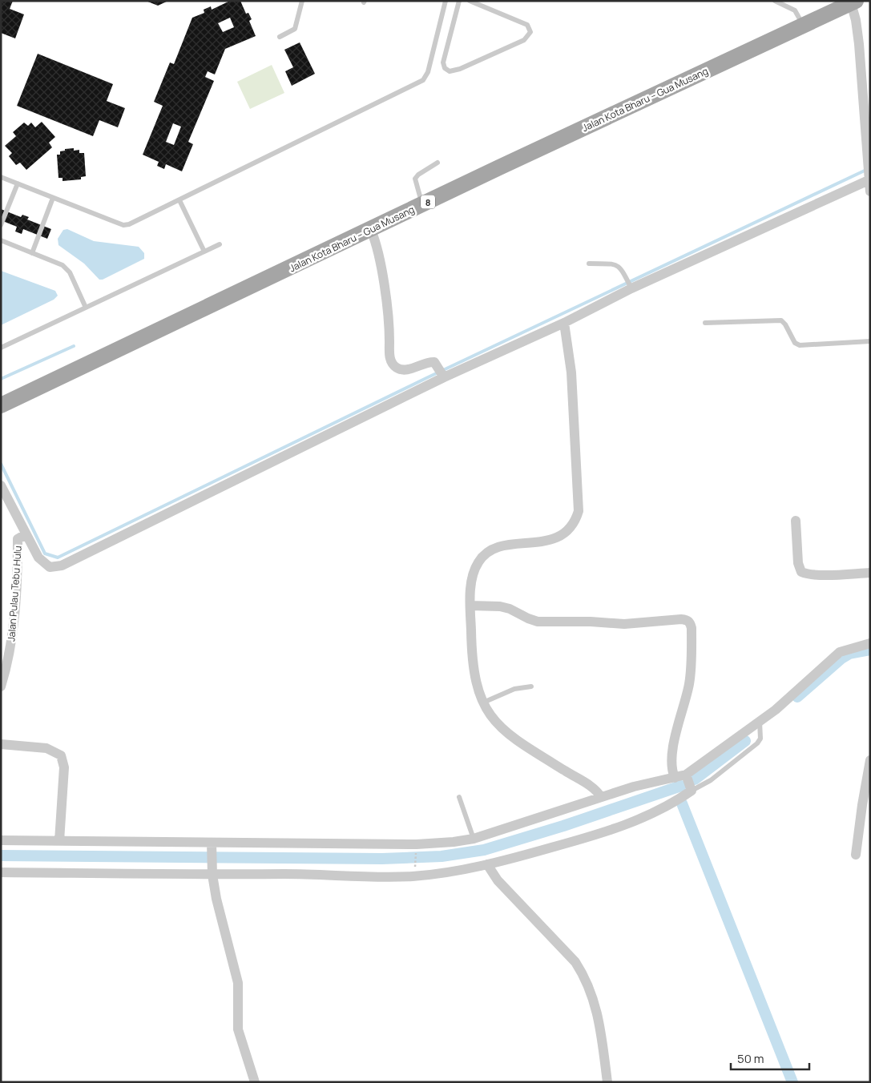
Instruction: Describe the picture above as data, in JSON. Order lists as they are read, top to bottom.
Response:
{
  "streets": {
    "main road": ["Jalan Kota Bharu – Gua Musang", "8"],
    "street": ["Jalan Pulau Tebu Hulu"]
  },
  "scale_bar": "50 m"
}
